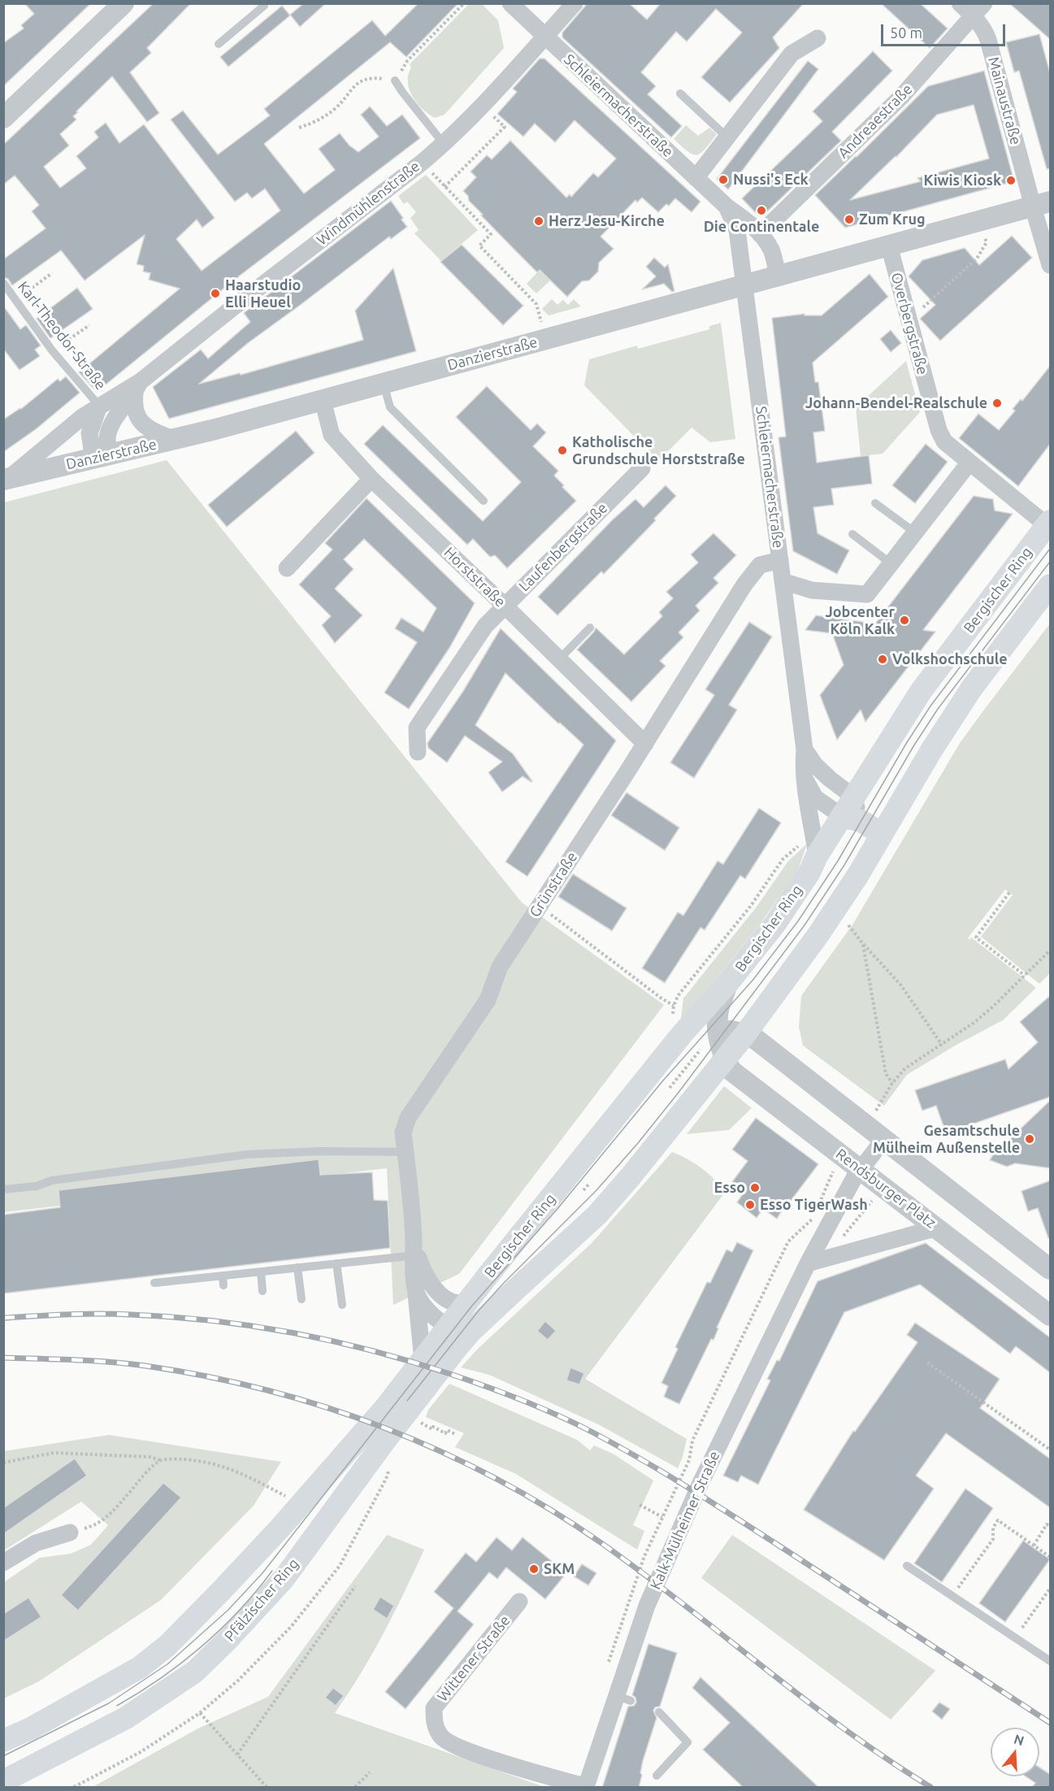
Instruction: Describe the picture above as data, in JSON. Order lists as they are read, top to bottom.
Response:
{
  "streets": {
    "main road": ["Bergischer Ring", "Pfälzischer Ring"],
    "street": [
      "Mainaustraße",
      "Schleiermacherstraße",
      "Andreaestraße",
      "Windmühlenstraße",
      "Overbergstraße",
      "Danzierstraße",
      "Laufenbergstraße",
      "Horststraße",
      "Grünstraße",
      "Rendsburger Platz",
      "Kalk-Mülheimer Straße",
      "Wittener Straße"
    ],
    "lane": ["Karl-Theodor-Straße"]
  },
  "crossings": [
    ["Mainaustraße", "Andreaestraße"],
    ["Mainaustraße", "Danzierstraße"],
    ["Schleiermacherstraße", "Andreaestraße"],
    ["Schleiermacherstraße", "Windmühlenstraße"],
    ["Schleiermacherstraße", "Danzierstraße"],
    ["Schleiermacherstraße", "Bergischer Ring"],
    ["Schleiermacherstraße", "Grünstraße"],
    ["Windmühlenstraße", "Karl-Theodor-Straße"],
    ["Windmühlenstraße", "Danzierstraße"],
    ["Overbergstraße", "Danzierstraße"],
    ["Overbergstraße", "Bergischer Ring"],
    ["Danzierstraße", "Horststraße"],
    ["Laufenbergstraße", "Horststraße"],
    ["Horststraße", "Grünstraße"],
    ["Bergischer Ring", "Grünstraße"],
    ["Bergischer Ring", "Rendsburger Platz"],
    ["Bergischer Ring", "Pfälzischer Ring"],
    ["Grünstraße", "Pfälzischer Ring"],
    ["Rendsburger Platz", "Kalk-Mülheimer Straße"],
    ["Kalk-Mülheimer Straße", "Wittener Straße"]
  ],
  "places": [
    "Nussi's Eck",
    "Kiwis Kiosk",
    "Die Continentale",
    "Zum Krug",
    "Herz Jesu-Kirche",
    "Haarstudio Elli Heuel",
    "Johann-Bendel-Realschule",
    "Katholische Grundschule Horststraße",
    "Jobcenter Köln Kalk",
    "Volkshochschule",
    "Gesamtschule Mülheim Außenstelle",
    "Esso",
    "Esso TigerWash",
    "SKM"
  ],
  "scale_bar": "50 m",
  "north": "top"
}
